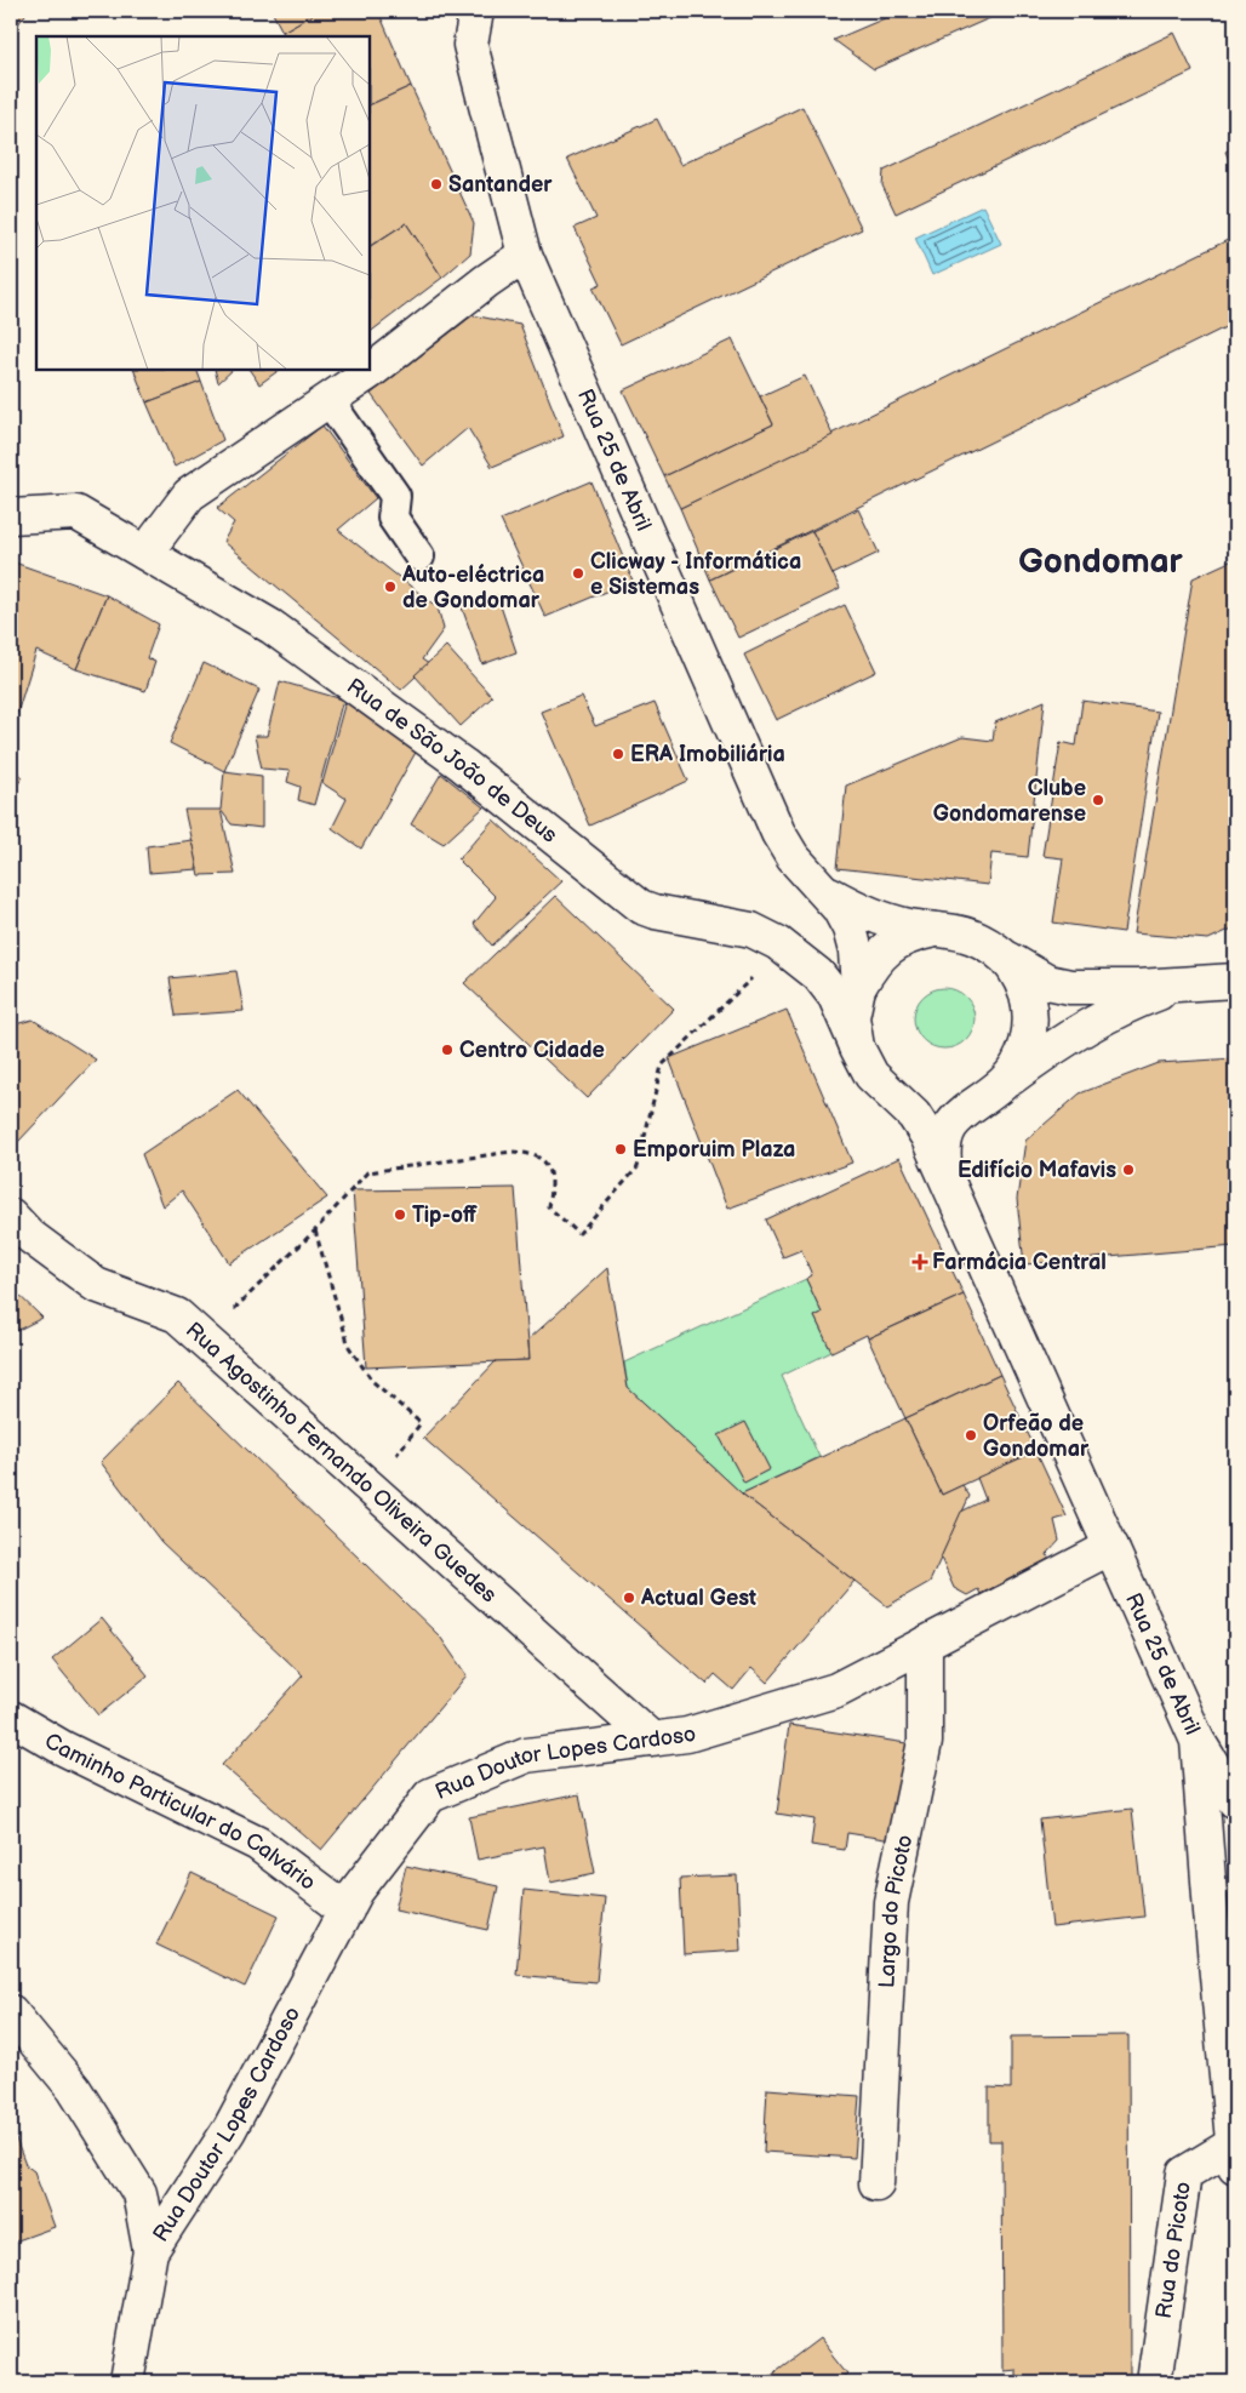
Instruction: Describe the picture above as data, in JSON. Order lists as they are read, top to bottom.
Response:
{
  "streets": {
    "street": [
      "Rua 25 de Abril",
      "Rua de São João de Deus",
      "Rua Agostinho Fernando Oliveira Guedes",
      "Rua Doutor Lopes Cardoso",
      "Caminho Particular do Calvário",
      "Largo do Picoto",
      "Rua do Picoto"
    ]
  },
  "crossings": [
    ["Rua 25 de Abril", "Rua de São João de Deus"],
    ["Rua 25 de Abril", "Rua Doutor Lopes Cardoso"],
    ["Rua 25 de Abril", "Rua do Picoto"],
    ["Rua Agostinho Fernando Oliveira Guedes", "Rua Doutor Lopes Cardoso"],
    ["Rua Doutor Lopes Cardoso", "Caminho Particular do Calvário"],
    ["Rua Doutor Lopes Cardoso", "Largo do Picoto"]
  ],
  "districts": ["Gondomar"],
  "places": {
    "other": [
      "Santander",
      "Clicway - Informática e Sistemas",
      "Auto-eléctrica de Gondomar",
      "ERA Imobiliária",
      "Clube Gondomarense",
      "Centro Cidade",
      "Emporuim Plaza",
      "Edifício Mafavis",
      "Tip-off",
      "Orfeão de Gondomar",
      "Actual Gest"
    ],
    "health": ["Farmácia Central"]
  }
}
